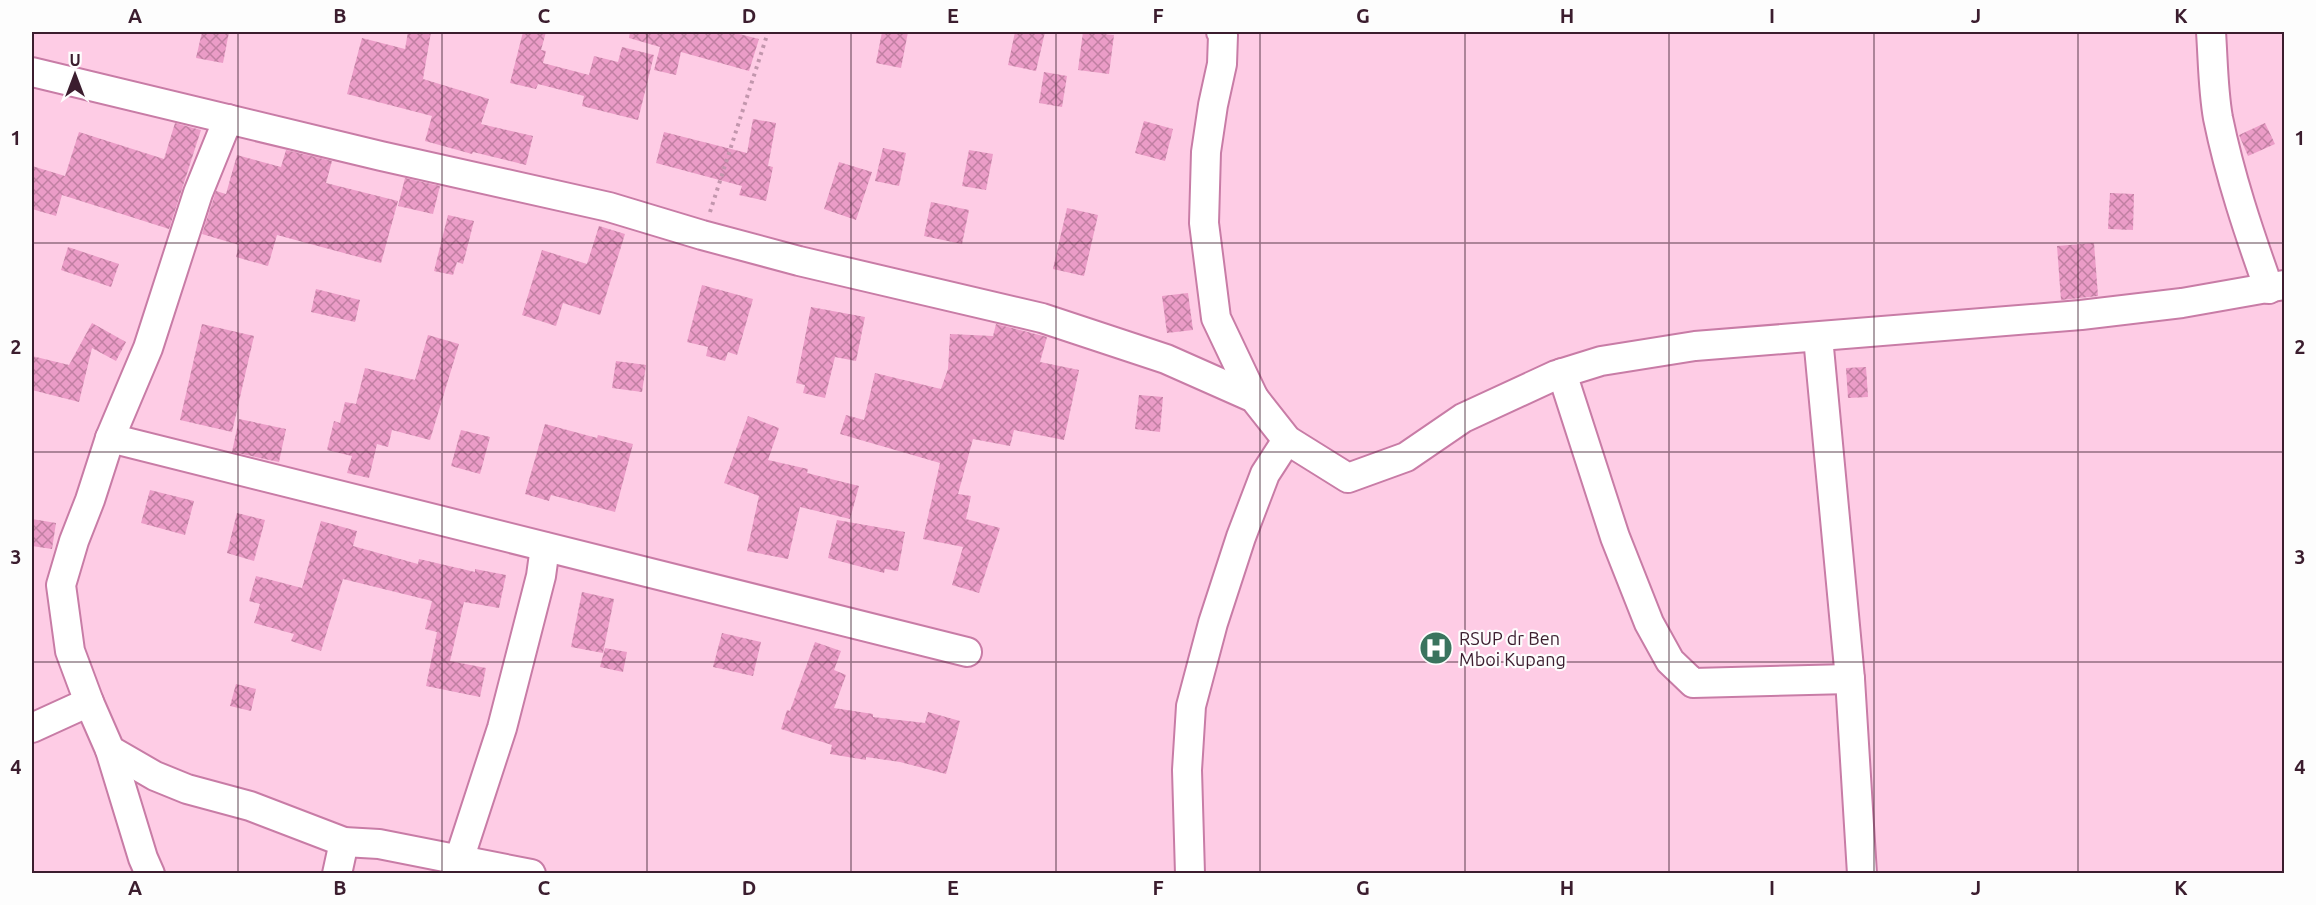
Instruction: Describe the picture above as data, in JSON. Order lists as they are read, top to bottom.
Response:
{
  "places": {
    "hospital": ["RSUP dr Ben Mboi Kupang"]
  },
  "north": "top",
  "grid": {
    "columns": [
      "A",
      "B",
      "C",
      "D",
      "E",
      "F",
      "G",
      "H",
      "I",
      "J",
      "K"
    ],
    "rows": [
      "1",
      "2",
      "3",
      "4"
    ]
  }
}
